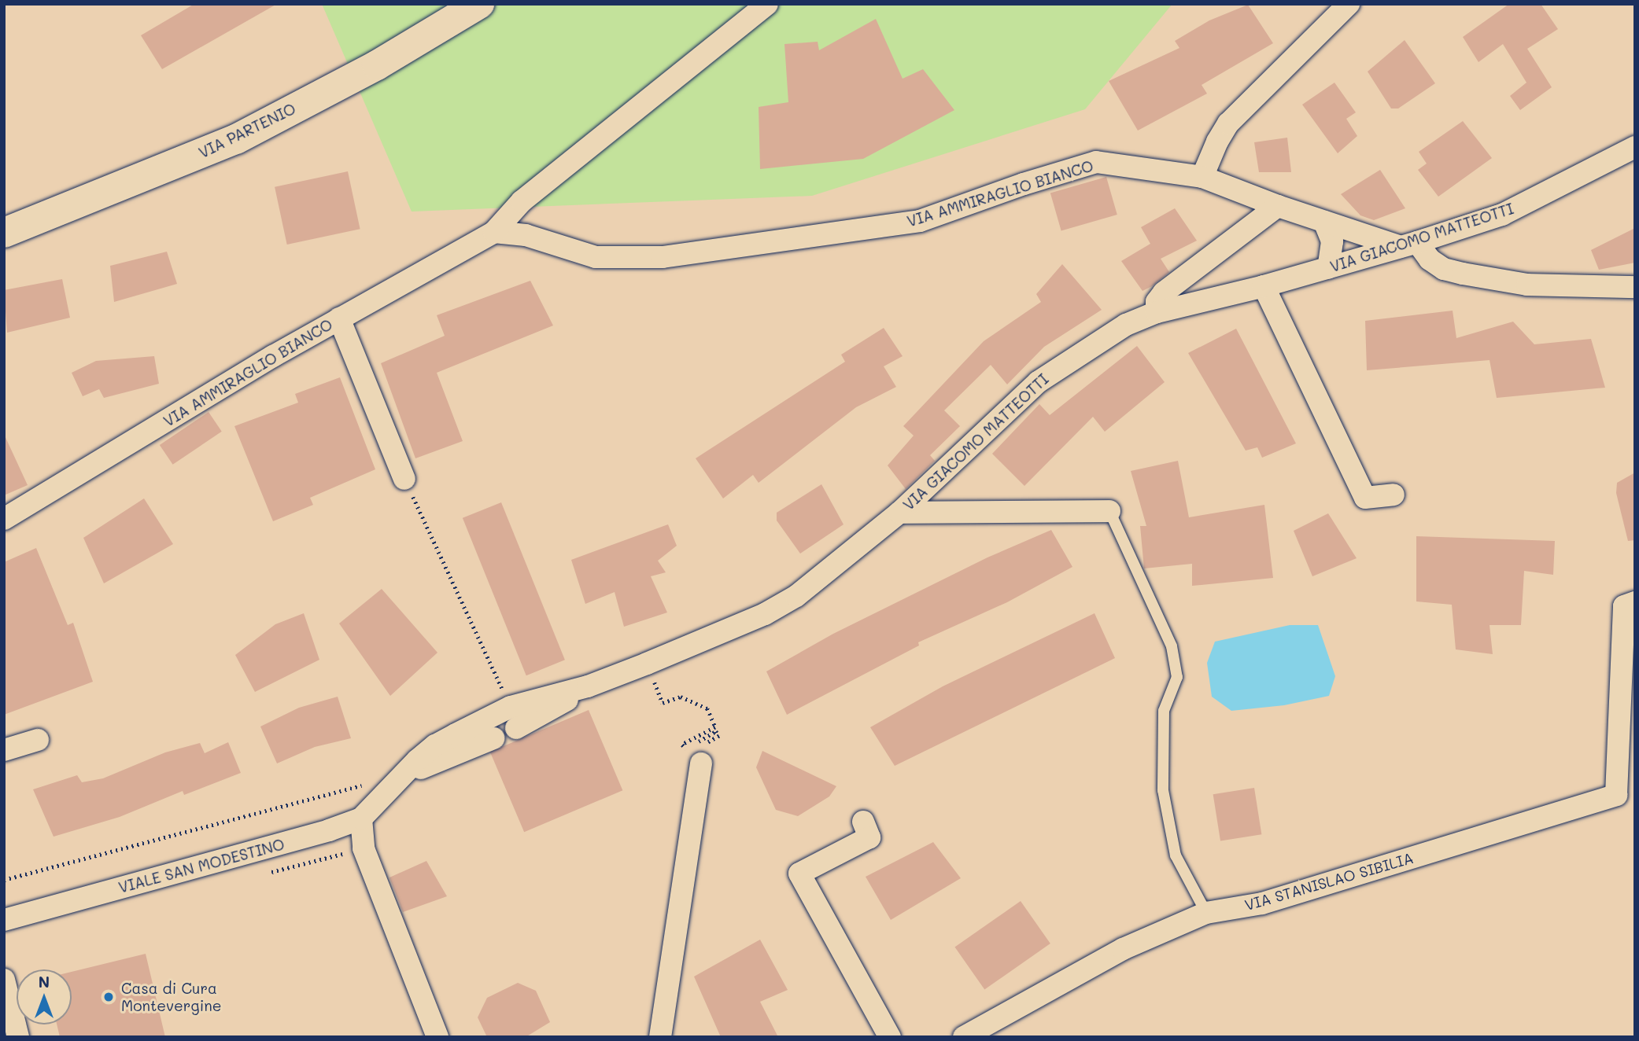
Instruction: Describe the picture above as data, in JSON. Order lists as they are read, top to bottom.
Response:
{
  "streets": {
    "main road": ["VIA PARTENIO"],
    "street": [
      "VIA AMMIRAGLIO BIANCO",
      "VIA GIACOMO MATTEOTTI",
      "VIALE SAN MODESTINO",
      "VIA STANISLAO SIBILIA"
    ]
  },
  "crossings": [
    ["VIA AMMIRAGLIO BIANCO", "VIA GIACOMO MATTEOTTI"],
    ["VIA GIACOMO MATTEOTTI", "VIALE SAN MODESTINO"]
  ],
  "places": ["Casa di Cura Montevergine"],
  "north": "top"
}
